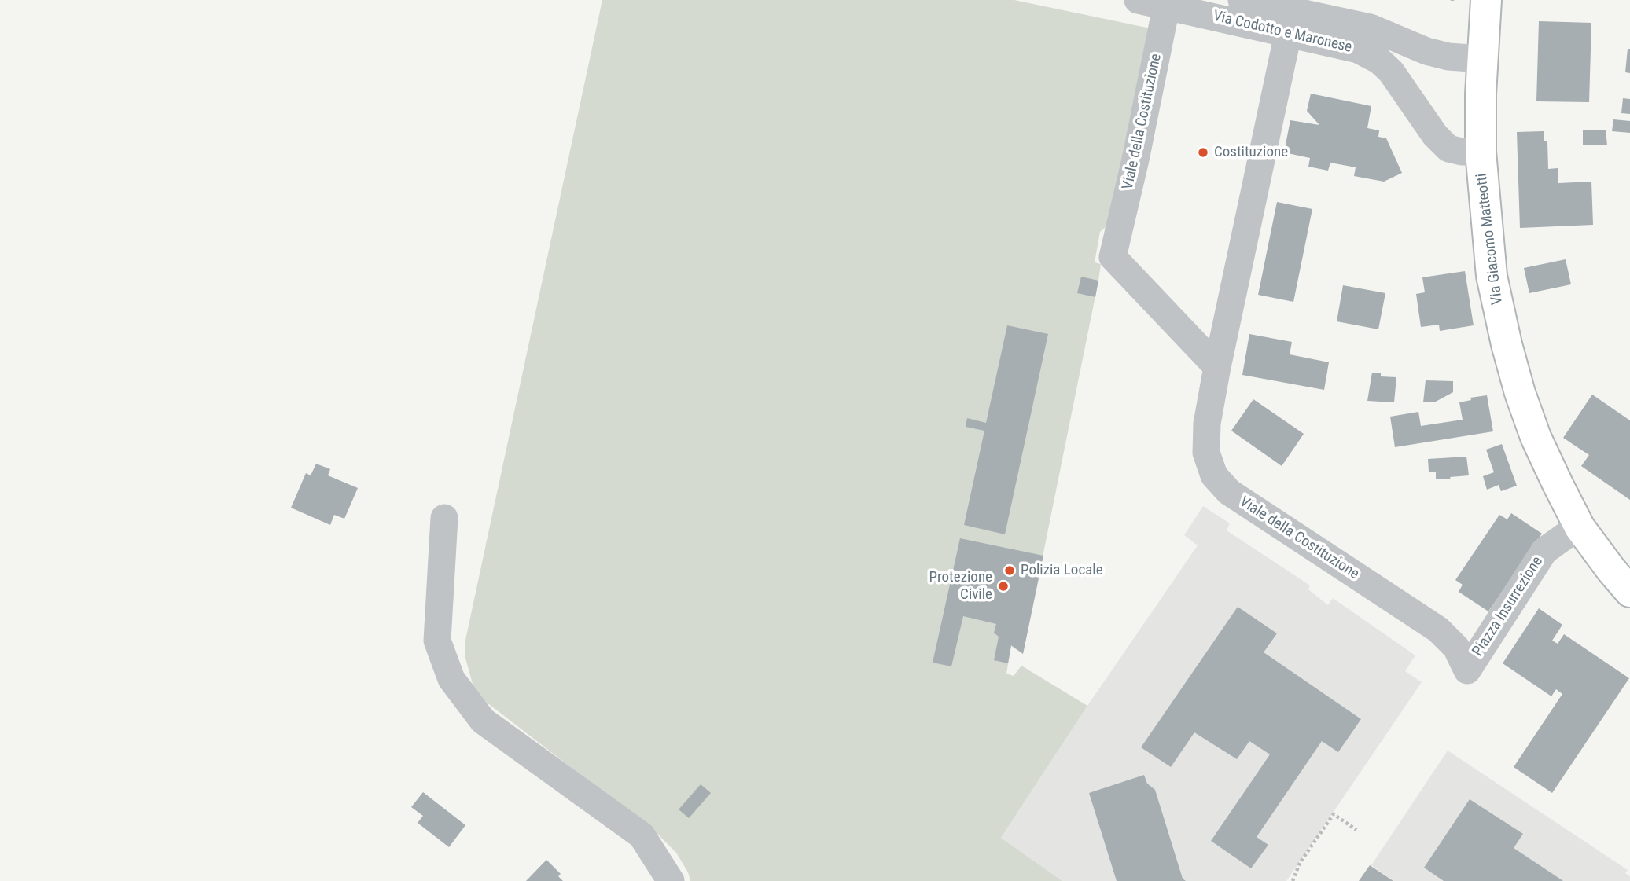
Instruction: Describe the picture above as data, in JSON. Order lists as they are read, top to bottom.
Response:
{
  "streets": {
    "main road": ["Via Giacomo Matteotti"],
    "street": ["Via Codotto e Maronese", "Viale della Costituzione", "Piazza Insurrezione"]
  },
  "crossings": [
    ["Via Codotto e Maronese", "Viale della Costituzione"],
    ["Via Codotto e Maronese", "Via Giacomo Matteotti"],
    ["Viale della Costituzione", "Piazza Insurrezione"],
    ["Via Giacomo Matteotti", "Piazza Insurrezione"]
  ],
  "places": ["Costituzione", "Polizia Locale", "Protezione Civile"]
}
